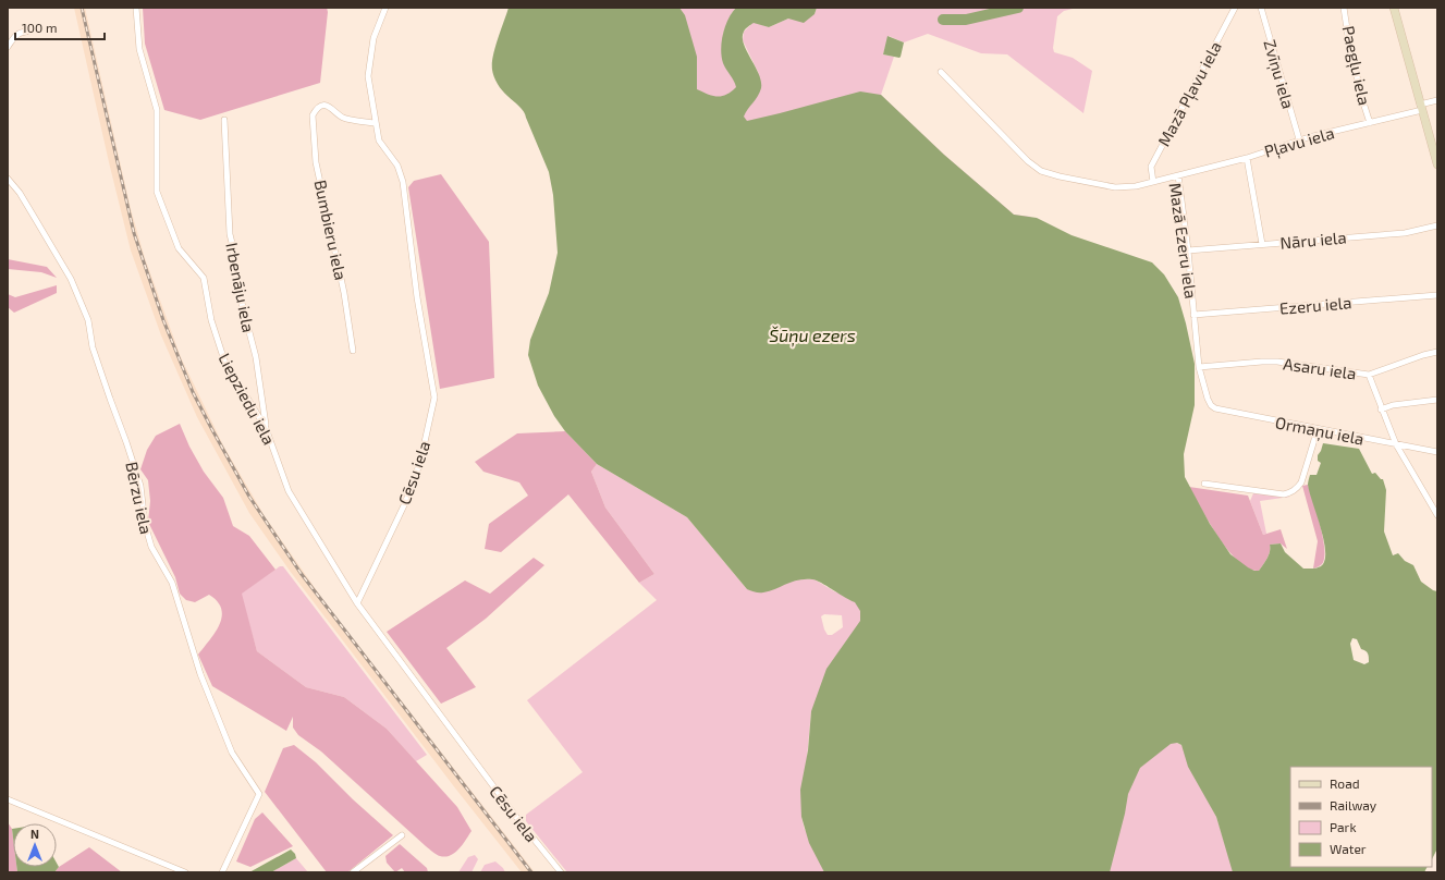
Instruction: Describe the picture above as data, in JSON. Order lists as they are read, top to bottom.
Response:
{
  "streets": {
    "street": [
      "Paegļu iela",
      "Zvīņu iela",
      "Mazā Pļavu iela",
      "Pļavu iela",
      "Bumbieru iela",
      "Nāru iela",
      "Mazā Ezeru iela",
      "Irbenāju iela",
      "Ezeru iela",
      "Asaru iela",
      "Liepziedu iela",
      "Ormaņu iela",
      "Cēsu iela",
      "Bērzu iela"
    ]
  },
  "crossings": [
    ["Paegļu iela", "Pļavu iela"],
    ["Zvīņu iela", "Pļavu iela"],
    ["Mazā Pļavu iela", "Mazā Ezeru iela"],
    ["Pļavu iela", "Mazā Ezeru iela"],
    ["Bumbieru iela", "Cēsu iela"],
    ["Nāru iela", "Mazā Ezeru iela"],
    ["Mazā Ezeru iela", "Ezeru iela"],
    ["Mazā Ezeru iela", "Asaru iela"],
    ["Mazā Ezeru iela", "Ormaņu iela"],
    ["Irbenāju iela", "Liepziedu iela"],
    ["Liepziedu iela", "Cēsu iela"]
  ],
  "water": ["Šūņu ezers"],
  "legend": [
    "Road",
    "Railway",
    "Park",
    "Water"
  ],
  "scale_bar": "100 m",
  "north": "top"
}
